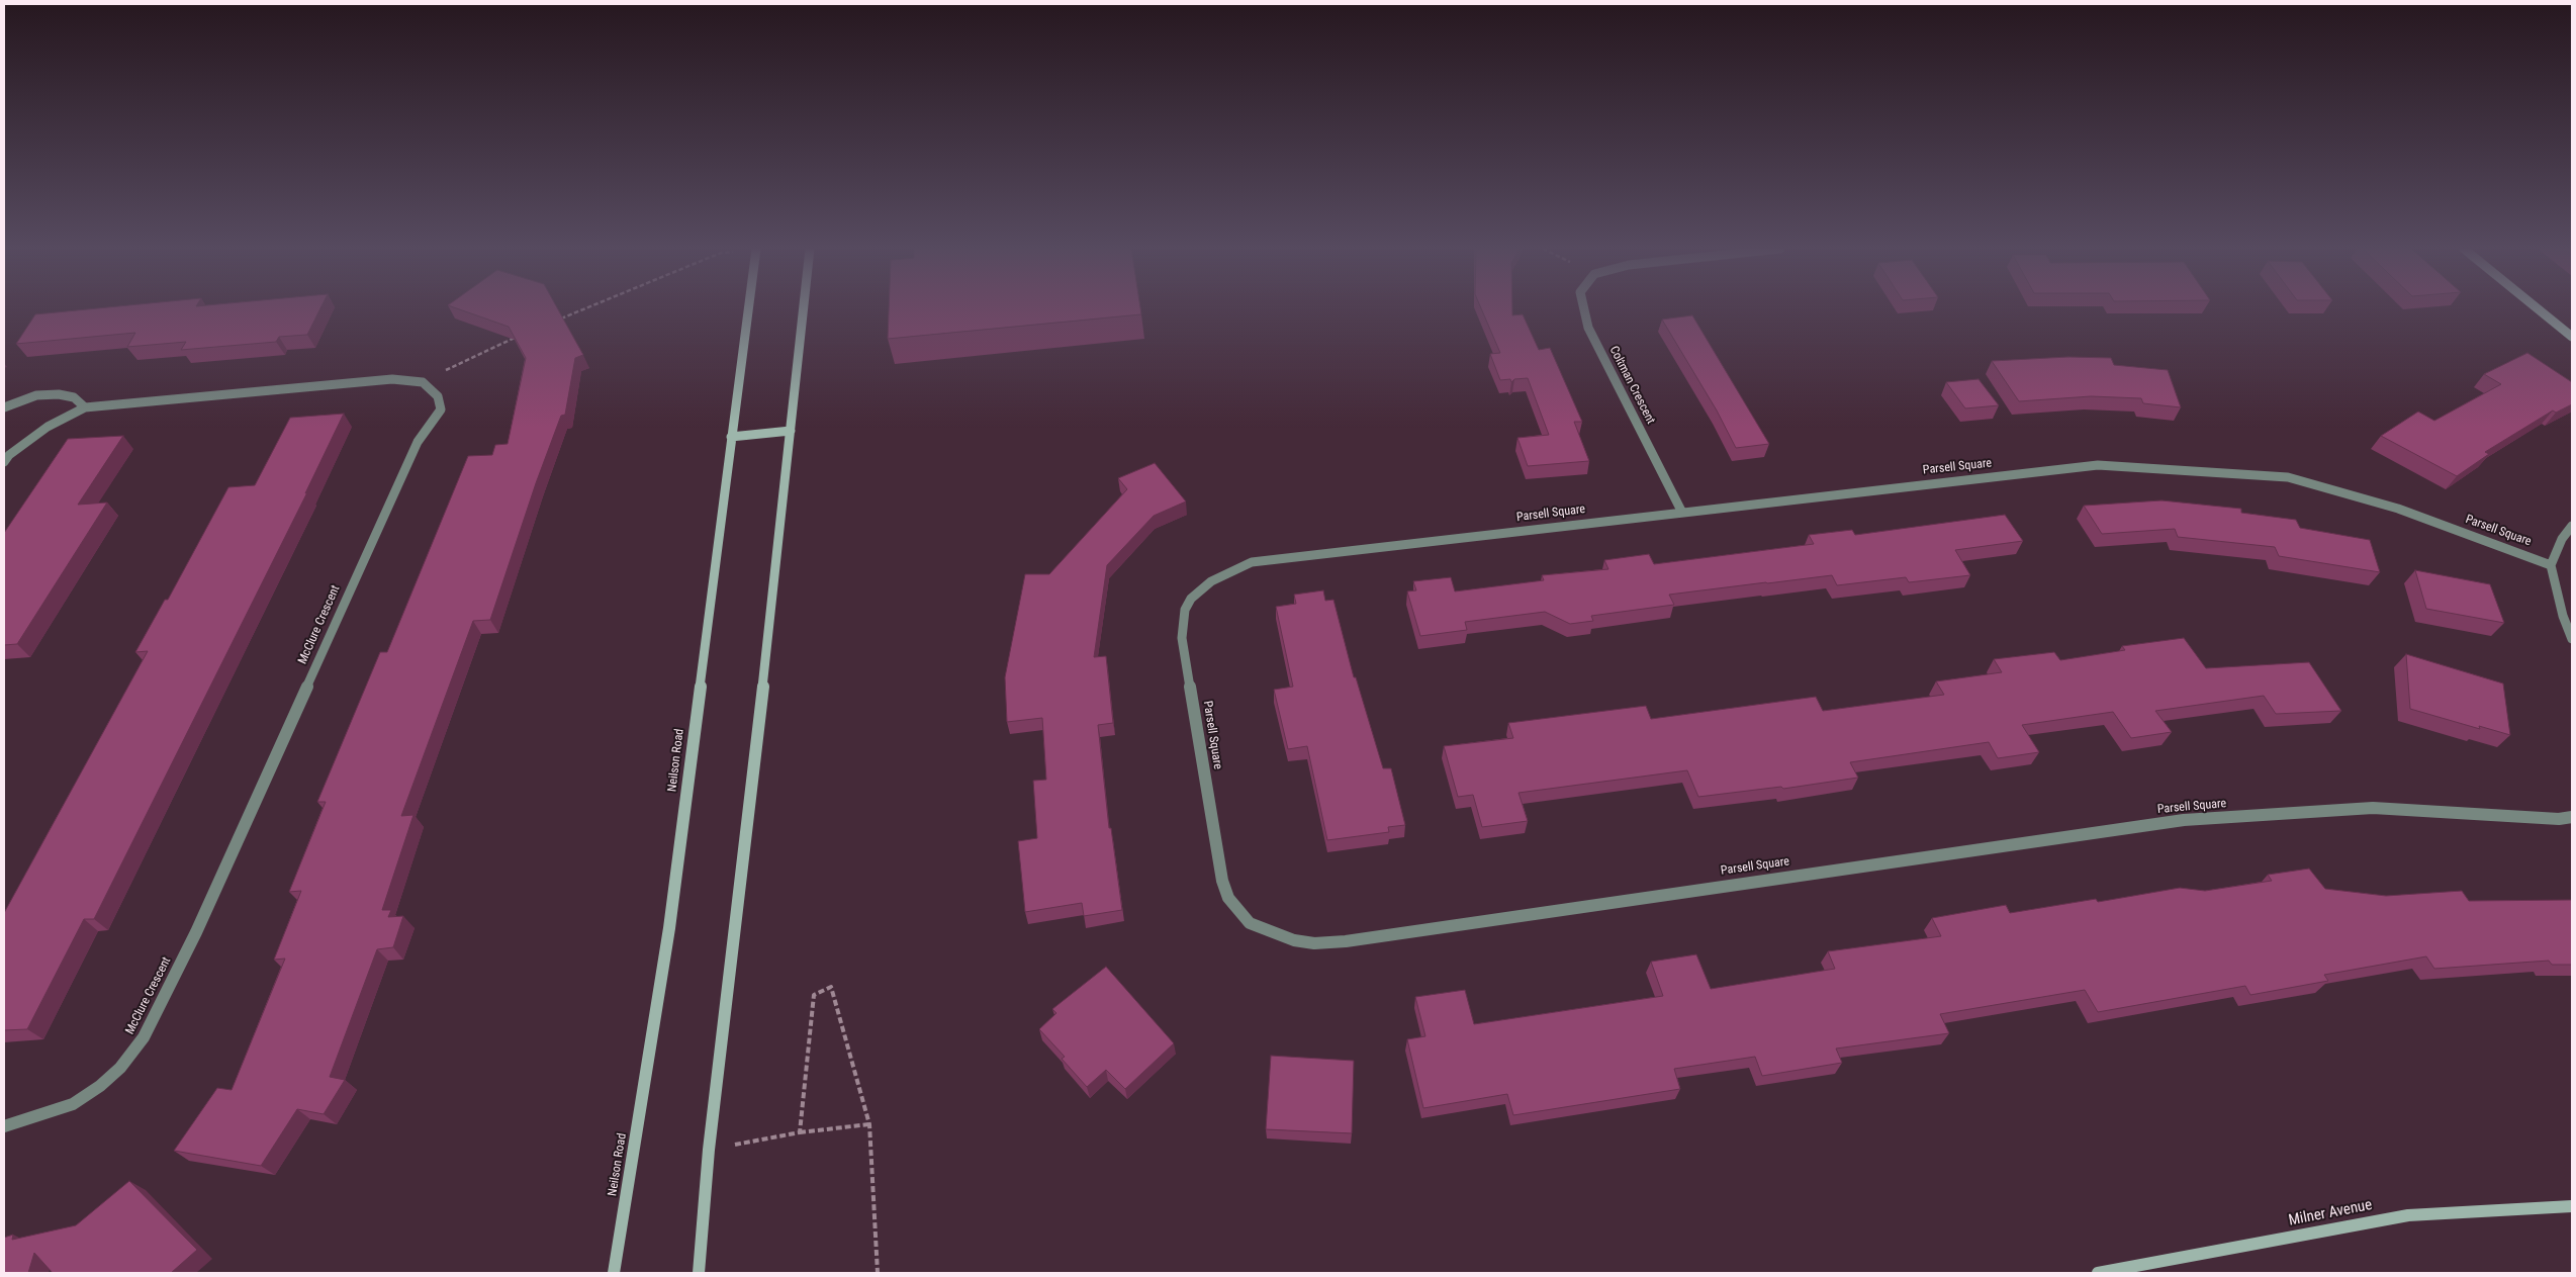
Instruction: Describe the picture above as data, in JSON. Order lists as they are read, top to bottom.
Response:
{
  "streets": {
    "main road": ["Neilson Road", "Milner Avenue"],
    "street": ["Coltman Crescent", "Parsell Square", "McClure Crescent"]
  },
  "crossings": [
    ["Coltman Crescent", "Parsell Square"]
  ]
}
